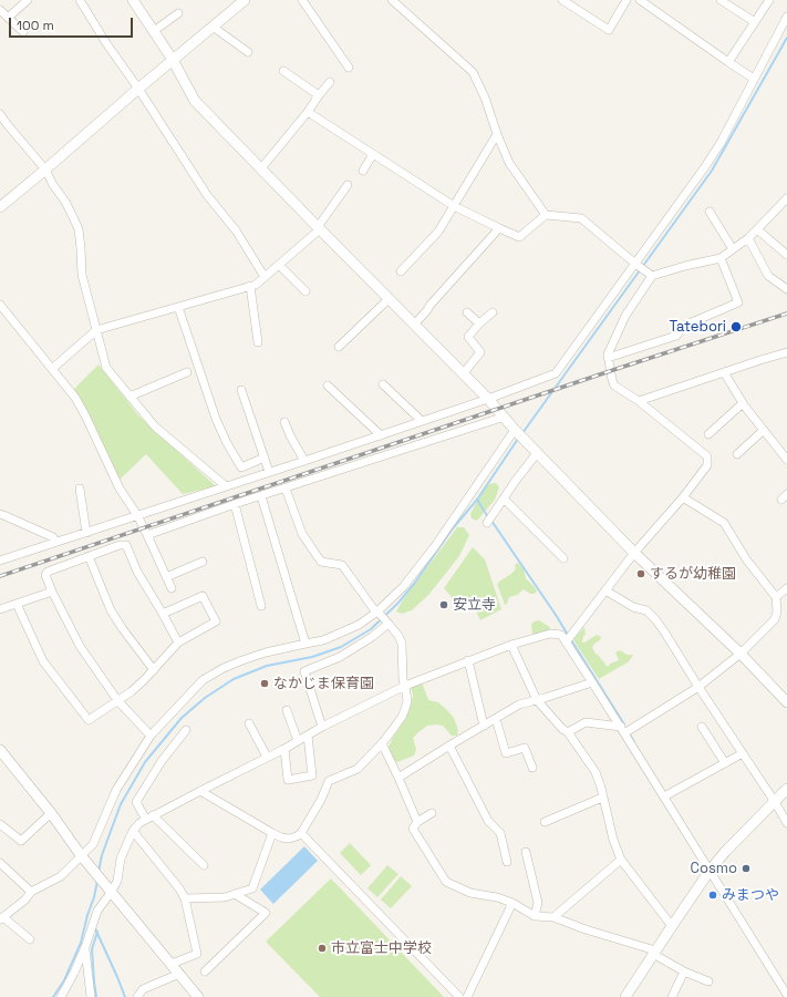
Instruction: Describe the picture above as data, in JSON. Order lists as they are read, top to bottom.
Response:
{
  "places": [
    "Tatebori",
    "するが幼稚園",
    "安立寺",
    "なかじま保育園",
    "Cosmo",
    "みまつや",
    "市立富士中学校"
  ],
  "scale_bar": "100 m"
}
